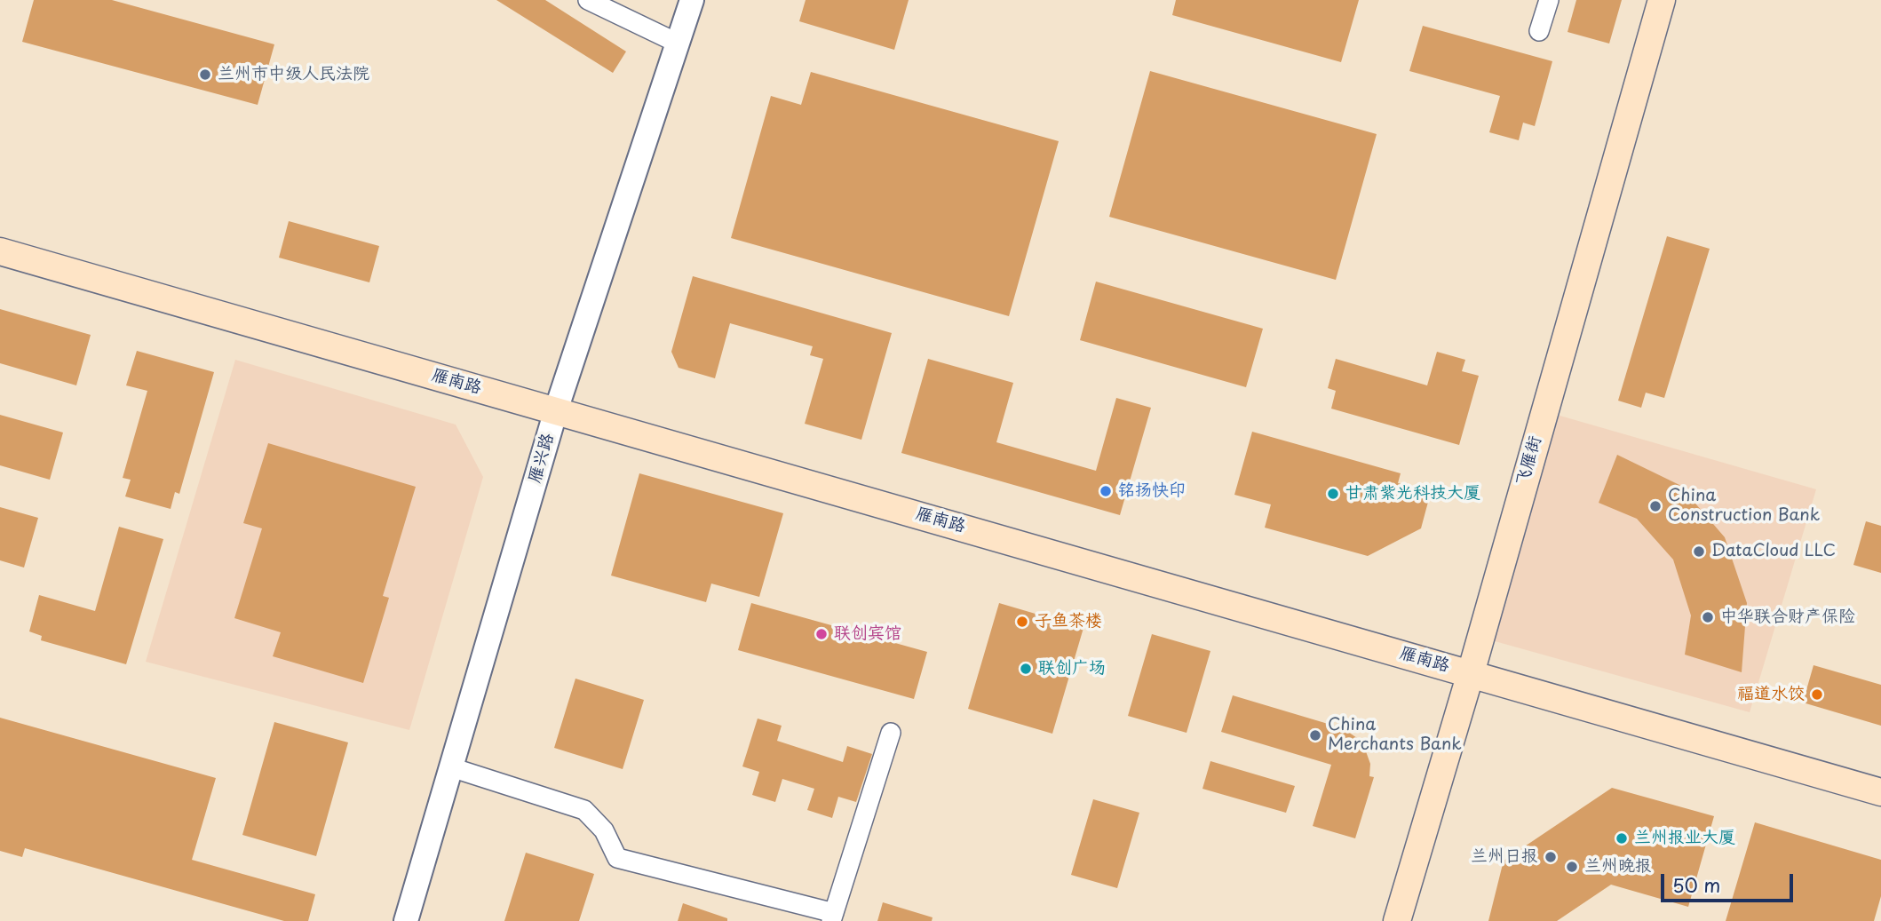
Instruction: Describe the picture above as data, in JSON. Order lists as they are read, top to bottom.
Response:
{
  "streets": {
    "main road": ["雁南路", "飞雁街"],
    "street": ["雁兴路"]
  },
  "crossings": [
    ["雁南路", "雁兴路"],
    ["雁南路", "飞雁街"]
  ],
  "places": [
    "兰州市中级人民法院",
    "铭扬快印",
    "甘肃紫光科技大厦",
    "China Construction Bank",
    "DataCloud LLC",
    "中华联合财产保险",
    "子鱼茶楼",
    "联创宾馆",
    "联创广场",
    "福道水饺",
    "China Merchants Bank",
    "兰州报业大厦",
    "兰州日报",
    "兰州晚报"
  ],
  "scale_bar": "50 m"
}
